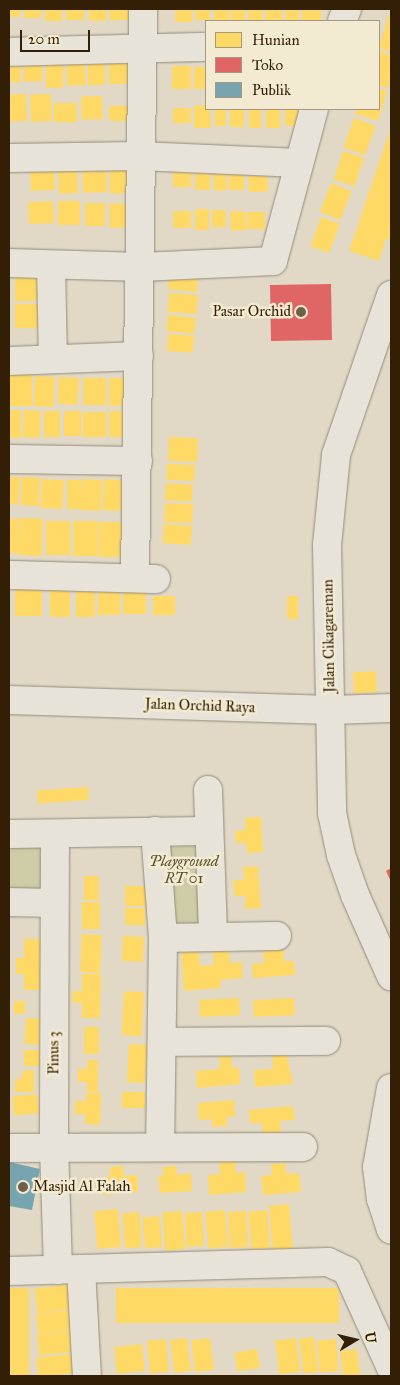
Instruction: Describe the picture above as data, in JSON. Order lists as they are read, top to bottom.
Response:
{
  "streets": {
    "street": ["Jalan Cikagareman", "Jalan Orchid Raya", "Pinus 3"]
  },
  "crossings": [
    ["Jalan Cikagareman", "Jalan Orchid Raya"]
  ],
  "parks": ["Playground RT 01"],
  "places": ["Pasar Orchid", "Masjid Al Falah"],
  "legend": ["Hunian", "Toko", "Publik"],
  "scale_bar": "20 m",
  "north": "right"
}
